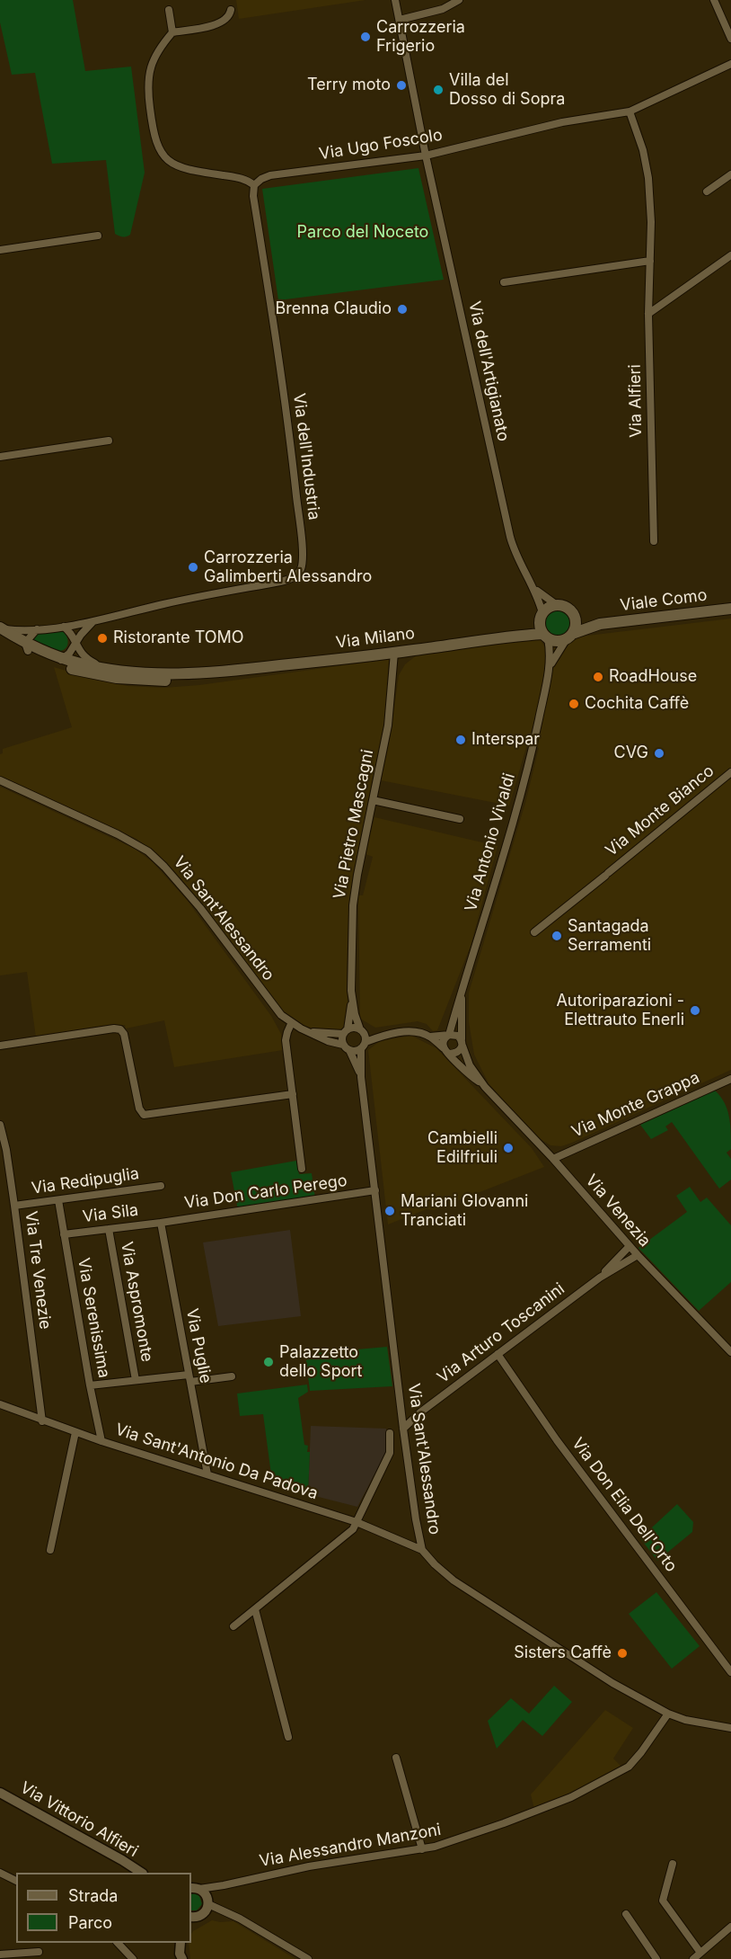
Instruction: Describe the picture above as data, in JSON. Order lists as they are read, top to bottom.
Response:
{
  "streets": {
    "main road": ["Viale Como", "Via Milano"],
    "street": [
      "Via Ugo Foscolo",
      "Via dell'Artigianato",
      "Via Alfieri",
      "Via dell'Industria",
      "Via Monte Bianco",
      "Via Pietro Mascagni",
      "Via Antonio Vivaldi",
      "Via Sant'Alessandro",
      "Via Monte Grappa",
      "Via Redipuglia",
      "Via Don Carlo Perego",
      "Via Venezia",
      "Via Sila",
      "Via Tre Venezie",
      "Via Aspromonte",
      "Via Serenissima",
      "Via Arturo Toscanini",
      "Via Puglie",
      "Via Sant'Antonio Da Padova",
      "Via Don Elia Dell'Orto",
      "Via Vittorio Alfieri",
      "Via Alessandro Manzoni"
    ]
  },
  "crossings": [
    ["Via Ugo Foscolo", "Via dell'Artigianato"],
    ["Via Ugo Foscolo", "Via Alfieri"],
    ["Via Ugo Foscolo", "Via dell'Industria"],
    ["Via dell'Artigianato", "Viale Como"],
    ["Via dell'Artigianato", "Via Milano"],
    ["Viale Como", "Via Milano"],
    ["Via Milano", "Via Pietro Mascagni"],
    ["Via Pietro Mascagni", "Via Sant'Alessandro"],
    ["Via Antonio Vivaldi", "Via Venezia"],
    ["Via Sant'Alessandro", "Via Don Carlo Perego"],
    ["Via Sant'Alessandro", "Via Arturo Toscanini"],
    ["Via Sant'Alessandro", "Via Sant'Antonio Da Padova"],
    ["Via Sant'Alessandro", "Via Alessandro Manzoni"],
    ["Via Monte Grappa", "Via Venezia"],
    ["Via Redipuglia", "Via Tre Venezie"],
    ["Via Redipuglia", "Via Serenissima"],
    ["Via Don Carlo Perego", "Via Sila"],
    ["Via Don Carlo Perego", "Via Puglie"],
    ["Via Sila", "Via Aspromonte"],
    ["Via Sila", "Via Serenissima"],
    ["Via Sila", "Via Puglie"],
    ["Via Tre Venezie", "Via Sant'Antonio Da Padova"],
    ["Via Serenissima", "Via Sant'Antonio Da Padova"],
    ["Via Arturo Toscanini", "Via Don Elia Dell'Orto"],
    ["Via Puglie", "Via Sant'Antonio Da Padova"]
  ],
  "parks": ["Parco del Noceto"],
  "places": [
    "Carrozzeria Frigerio",
    "Terry moto",
    "Villa del Dosso di Sopra",
    "Brenna Claudio",
    "Carrozzeria Galimberti Alessandro",
    "Ristorante TOMO",
    "RoadHouse",
    "Cochita Caffè",
    "Interspar",
    "CVG",
    "Santagada Serramenti",
    "Autoriparazioni - Elettrauto Enerli",
    "Cambielli Edilfriuli",
    "Mariani GIovanni Tranciati",
    "Palazzetto dello Sport",
    "Sisters Caffè"
  ],
  "legend": ["Strada", "Parco"]
}
